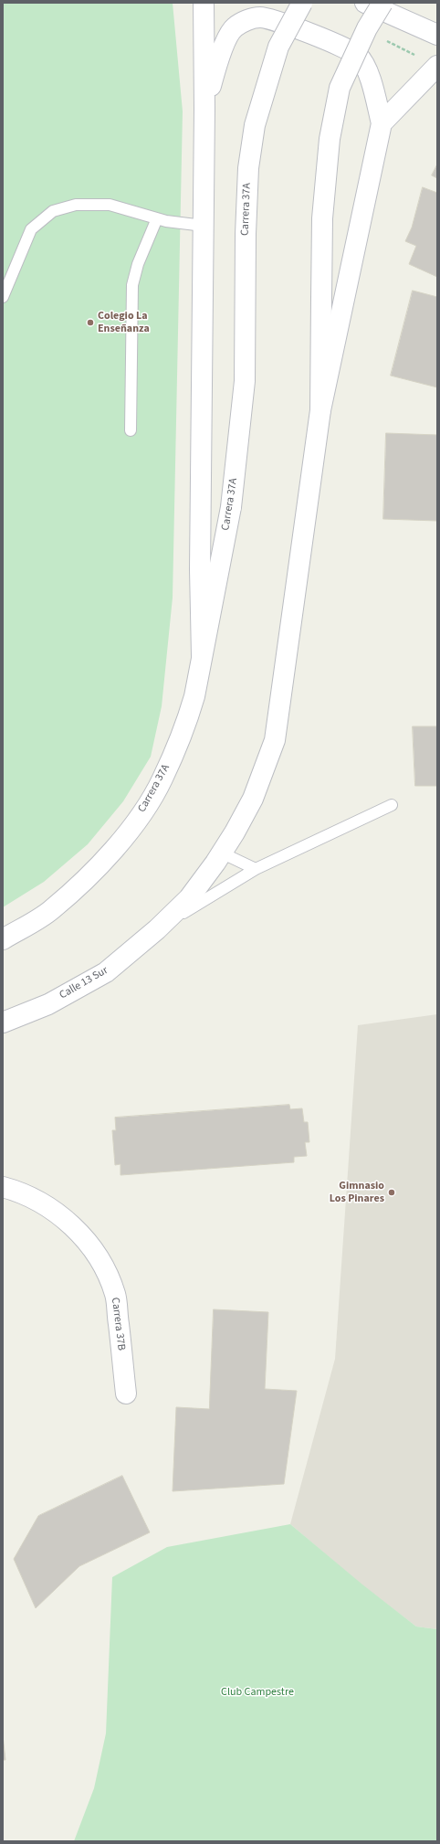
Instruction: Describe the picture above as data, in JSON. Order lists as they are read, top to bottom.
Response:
{
  "streets": {
    "street": ["Carrera 37A", "Calle 13 Sur", "Carrera 37B"]
  },
  "parks": ["Club Campestre"],
  "places": ["Colegio La Enseñanza", "Gimnasio Los Pinares"]
}
